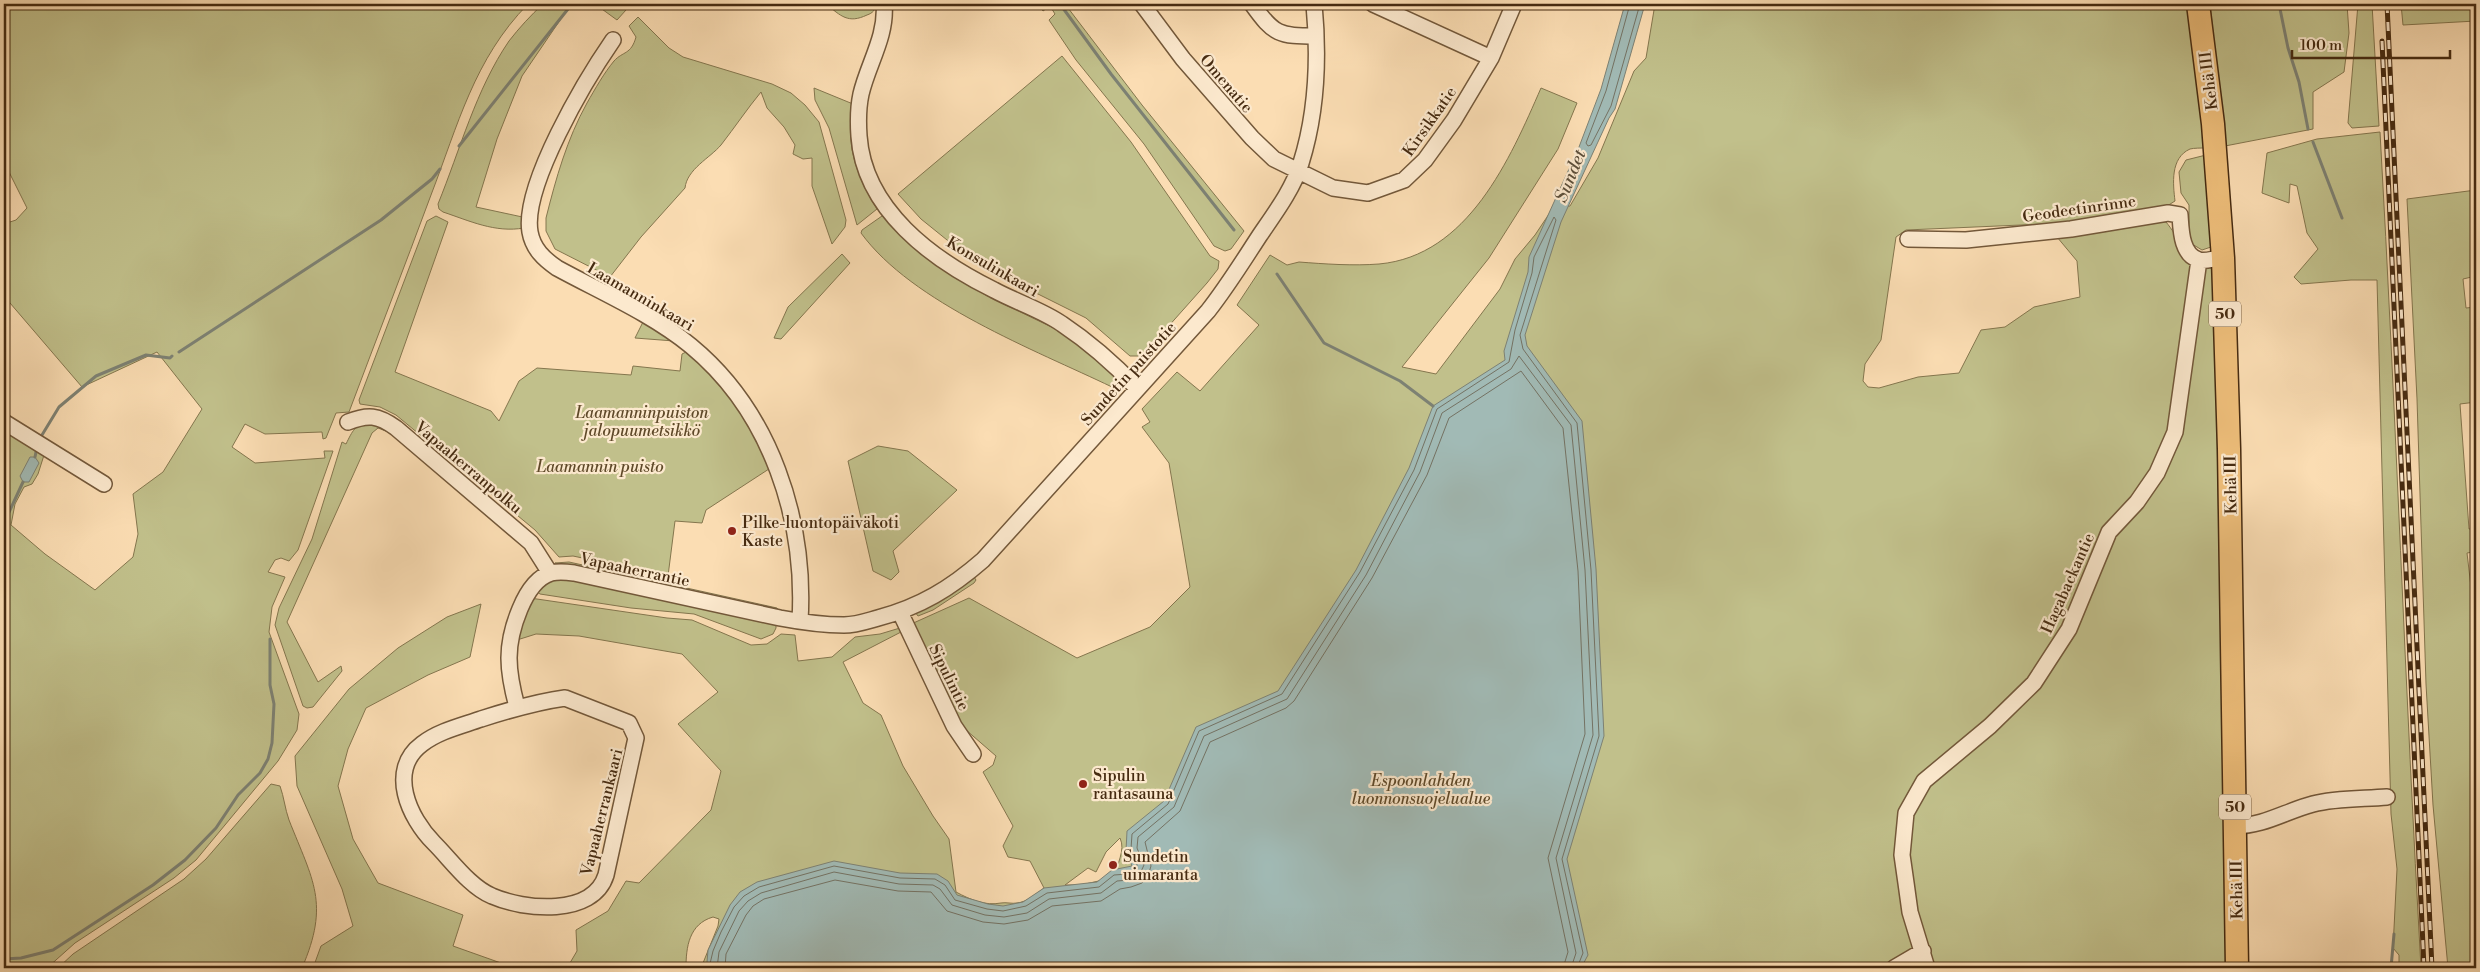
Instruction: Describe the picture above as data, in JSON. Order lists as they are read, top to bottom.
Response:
{
  "streets": {
    "highway": ["Kehä III", "50"],
    "street": [
      "Omenatie",
      "Kirsikkatie",
      "Geodeetinrinne",
      "Konsulinkaari",
      "Laamanninkaari",
      "Sundetin puistotie",
      "Vapaaherranpolku",
      "Vapaaherrantie",
      "Hagabackantie",
      "Sipulintie",
      "Vapaaherrankaari"
    ]
  },
  "crossings": [
    ["Omenatie", "Kirsikkatie"],
    ["Omenatie", "Sundetin puistotie"],
    ["Kirsikkatie", "Sundetin puistotie"],
    ["Geodeetinrinne", "Hagabackantie"],
    ["Konsulinkaari", "Sundetin puistotie"],
    ["Laamanninkaari", "Sundetin puistotie"],
    ["Laamanninkaari", "Vapaaherrantie"],
    ["Sundetin puistotie", "Vapaaherrantie"],
    ["Sundetin puistotie", "Sipulintie"],
    ["Vapaaherranpolku", "Vapaaherrantie"]
  ],
  "water": ["Sundet"],
  "parks": ["Laamanninpuiston jalopuumetsikkö", "Laamannin puisto", "Espoonlahden luonnonsuojelualue"],
  "places": ["Pilke-luontopäiväkoti Kaste", "Sipulin rantasauna", "Sundetin uimaranta"],
  "scale_bar": "100 m"
}
